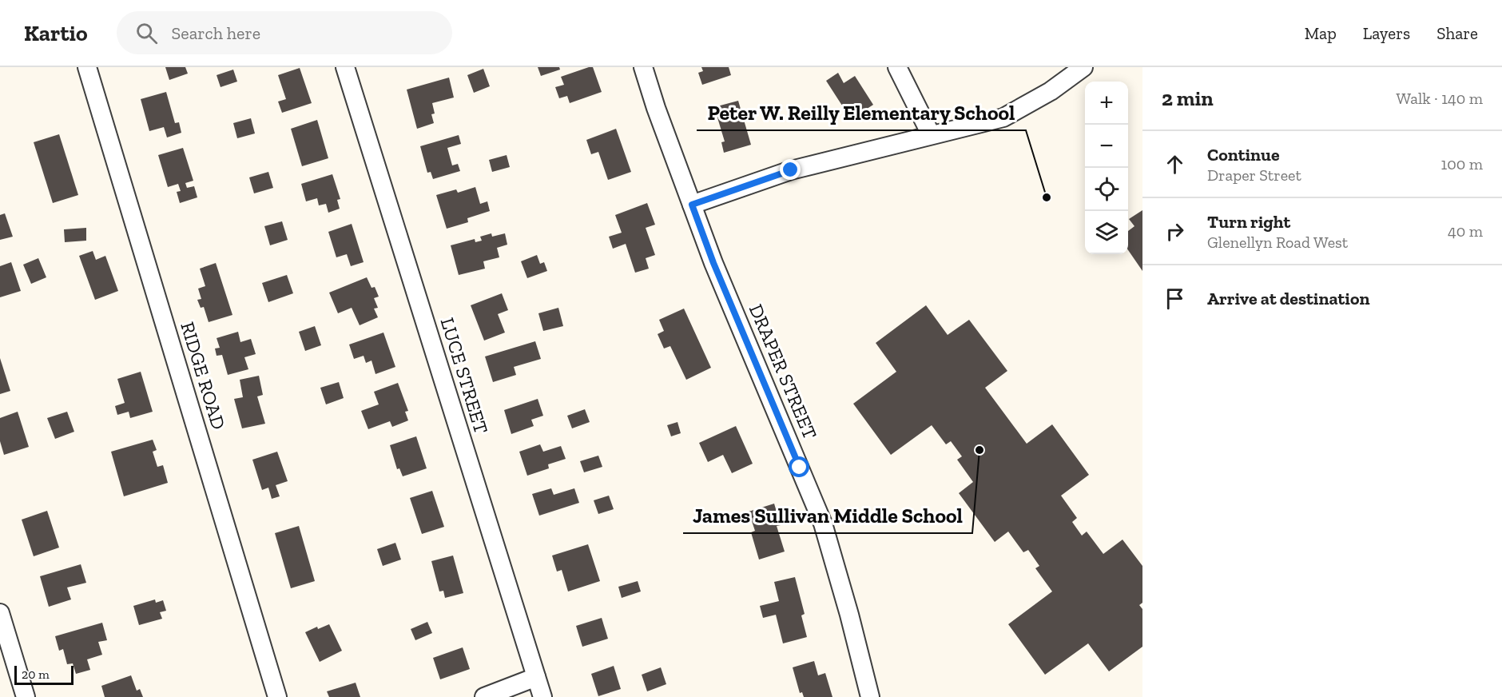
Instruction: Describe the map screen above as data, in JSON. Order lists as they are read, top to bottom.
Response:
{
  "streets": {
    "street": ["DRAPER STREET", "RIDGE ROAD", "LUCE STREET"]
  },
  "places": ["Peter W. Reilly Elementary School", "James Sullivan Middle School"],
  "scale_bar": "20 m",
  "page": {
    "header": "Kartio",
    "search": "Search here",
    "nav": ["Map", "Layers", "Share"],
    "heading": ["2 min", "Walk · 140 m"],
    "map_buttons": ["+", "−"],
    "list": [
      ["Continue", "Draper Street", "100 m"],
      ["Turn right", "Glenellyn Road West", "40 m"],
      "Arrive at destination"
    ],
    "scale": "20 m"
  }
}
